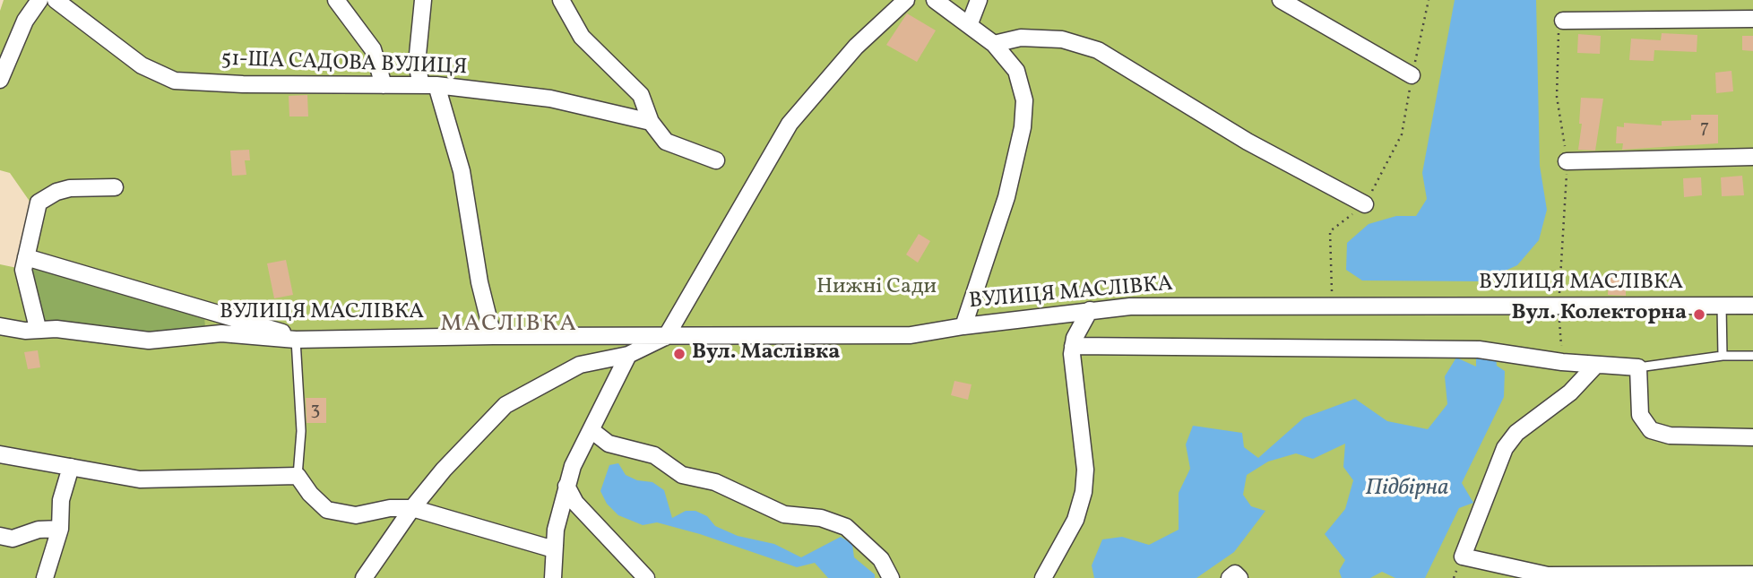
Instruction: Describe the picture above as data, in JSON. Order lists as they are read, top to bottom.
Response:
{
  "streets": {
    "street": ["51-ША САДОВА ВУЛИЦЯ", "ВУЛИЦЯ МАСЛІВКА"]
  },
  "districts": ["МАСЛІВКА"],
  "water": ["Підбірна"],
  "parks": ["Нижні Сади"],
  "places": ["Вул. Колекторна", "Вул. Маслівка"],
  "house_numbers": ["7", "3"]
}
